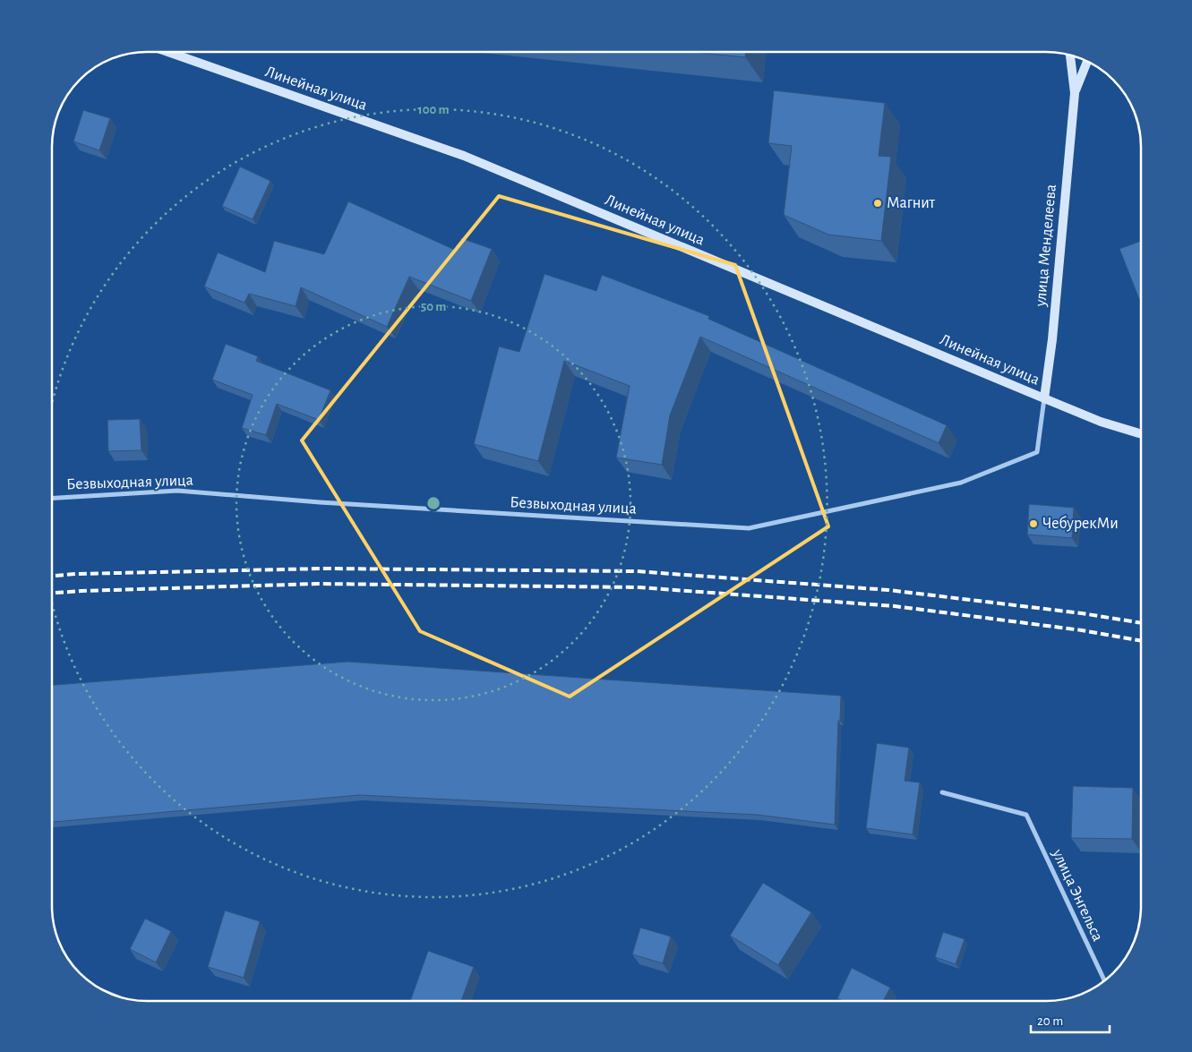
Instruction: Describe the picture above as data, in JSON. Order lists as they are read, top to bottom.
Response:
{
  "streets": {
    "main road": ["Линейная улица", "улица Менделеева"],
    "street": ["Безвыходная улица", "улица Энгельса"]
  },
  "crossings": [
    ["Линейная улица", "улица Менделеева"],
    ["Линейная улица", "Безвыходная улица"],
    ["улица Менделеева", "Безвыходная улица"]
  ],
  "places": ["Магнит", "ЧебурекМи"],
  "scale_bar": "20 m",
  "rings": ["100 m", "50 m"]
}
